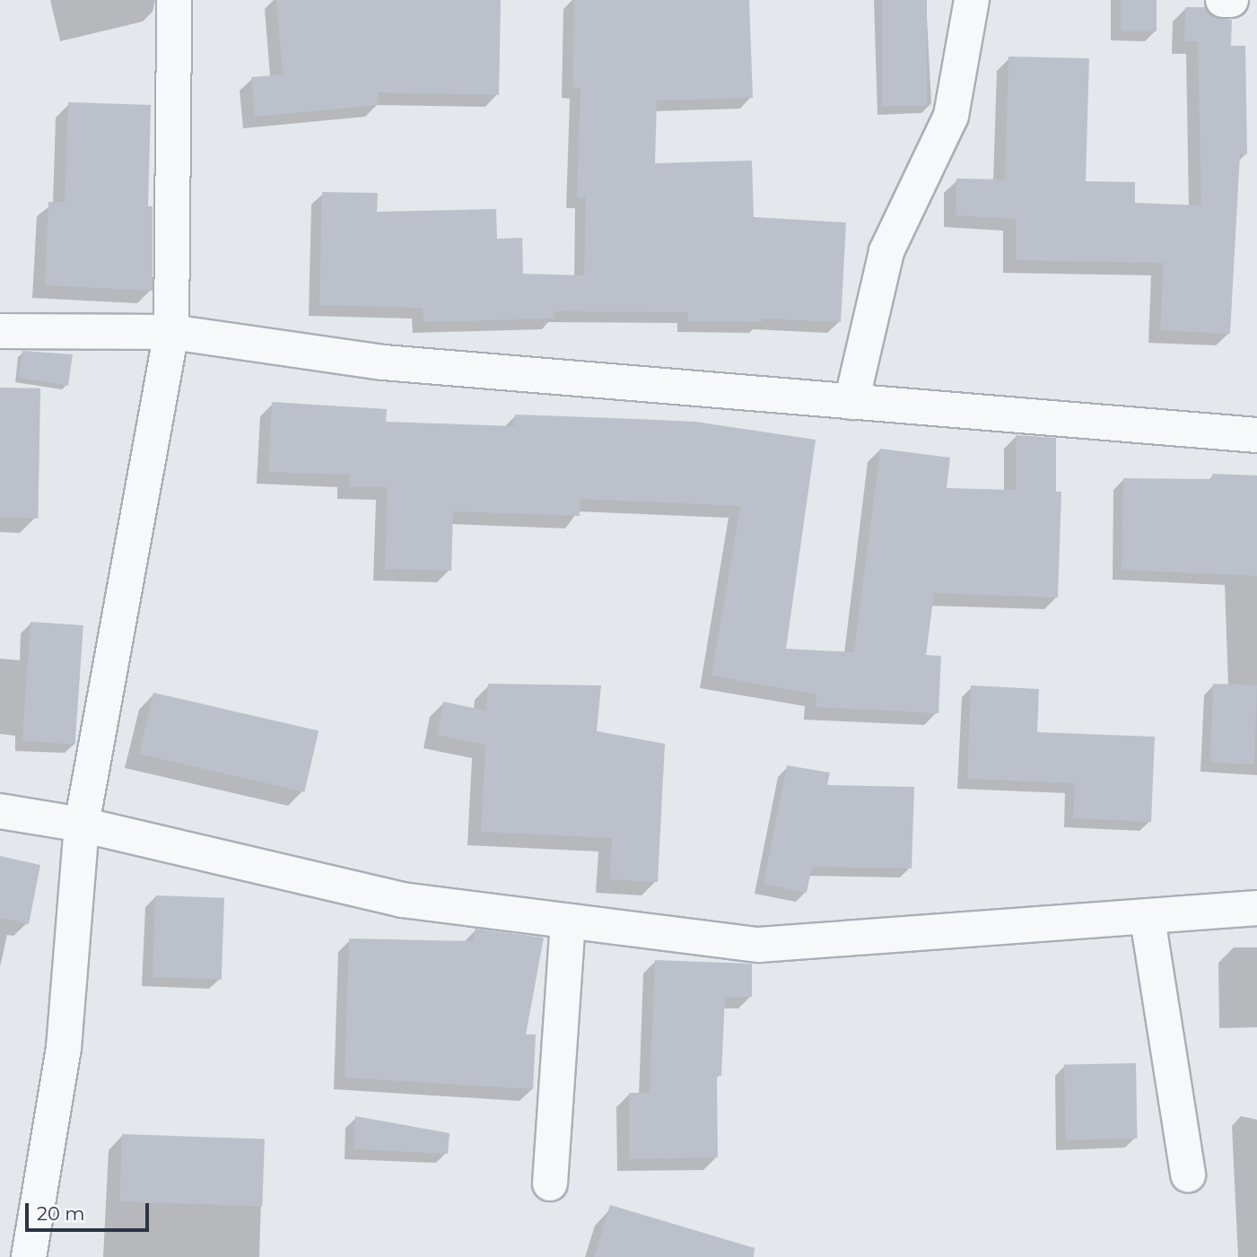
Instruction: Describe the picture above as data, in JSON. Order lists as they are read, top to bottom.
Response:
{
  "scale_bar": "20 m"
}
